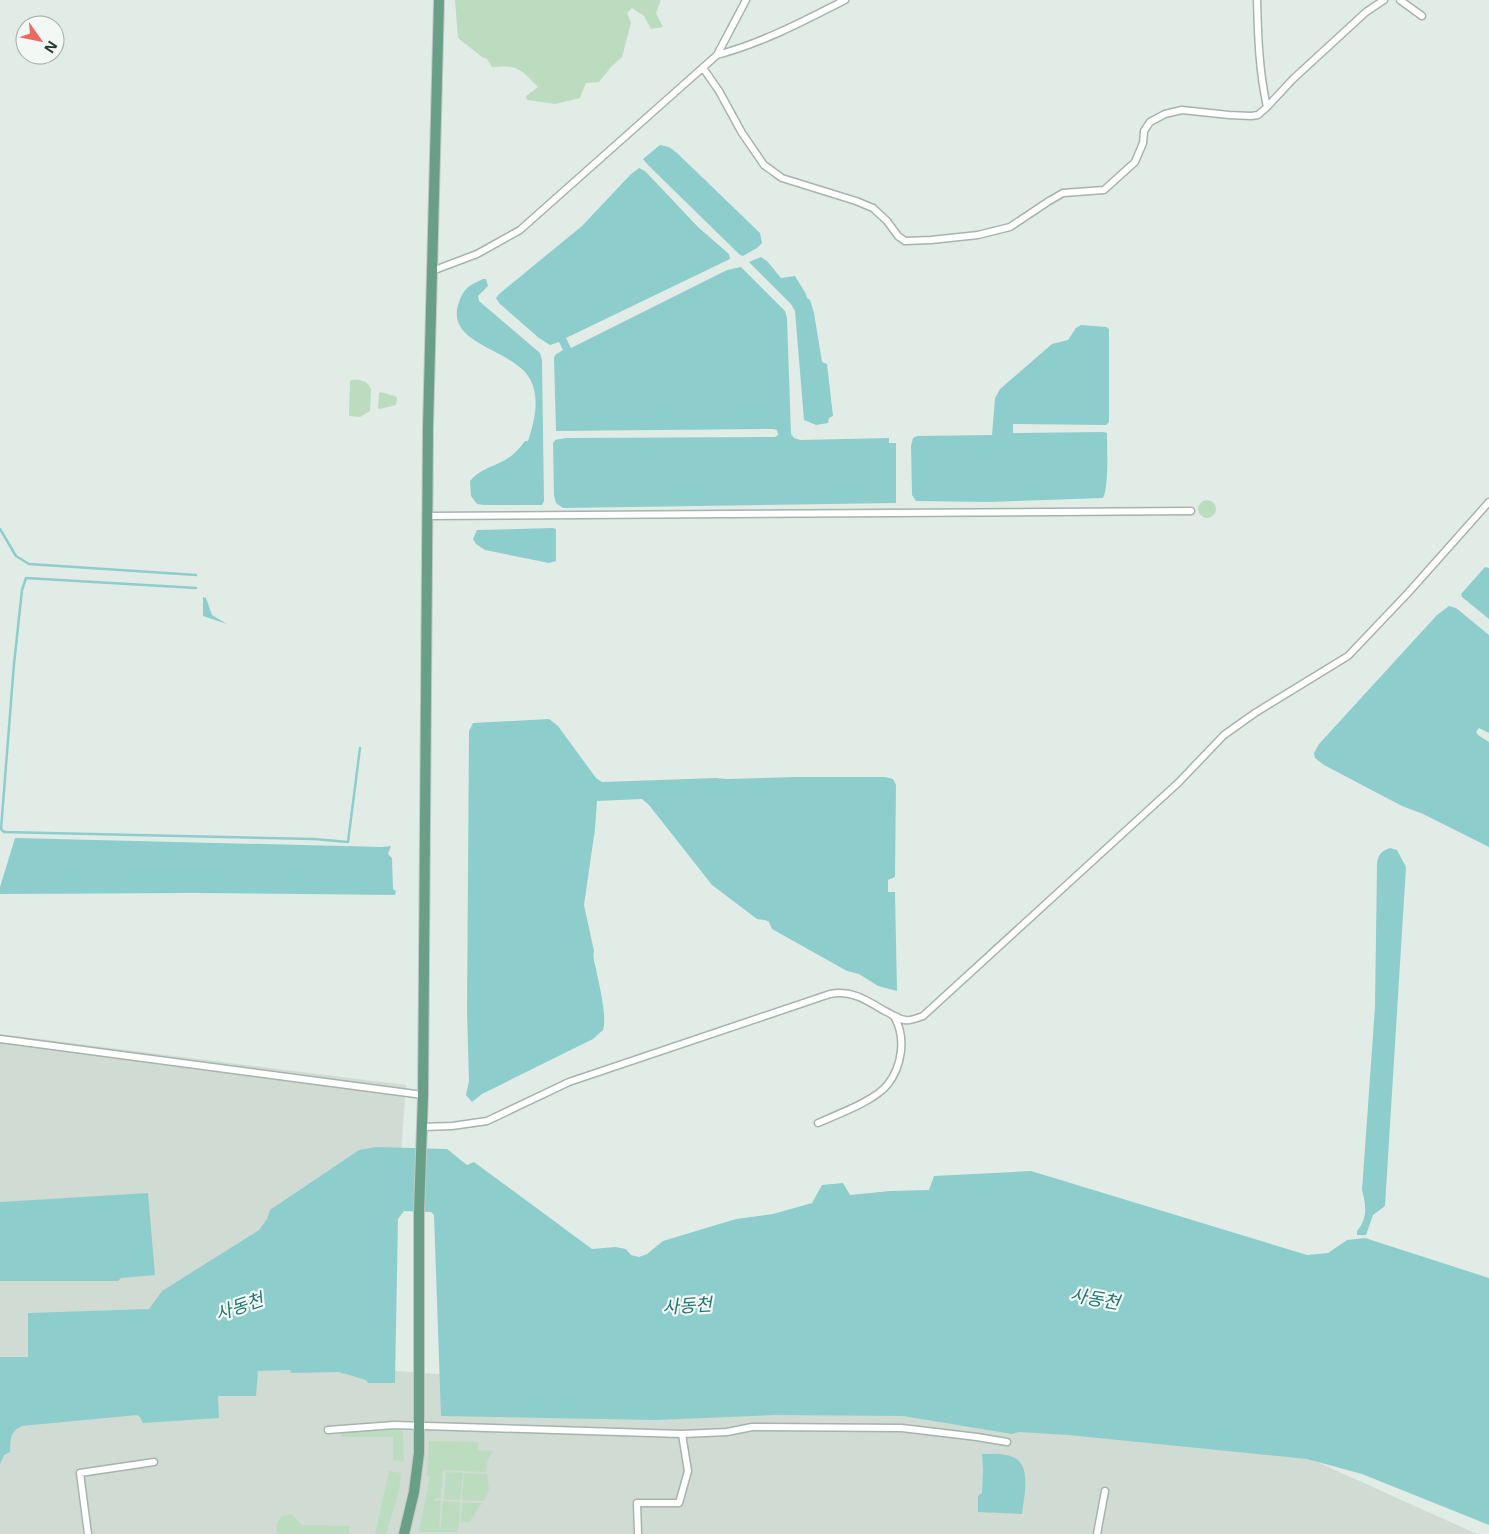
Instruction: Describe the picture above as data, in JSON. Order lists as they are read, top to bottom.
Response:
{
  "water": ["사동천"],
  "north": "bottom right"
}
